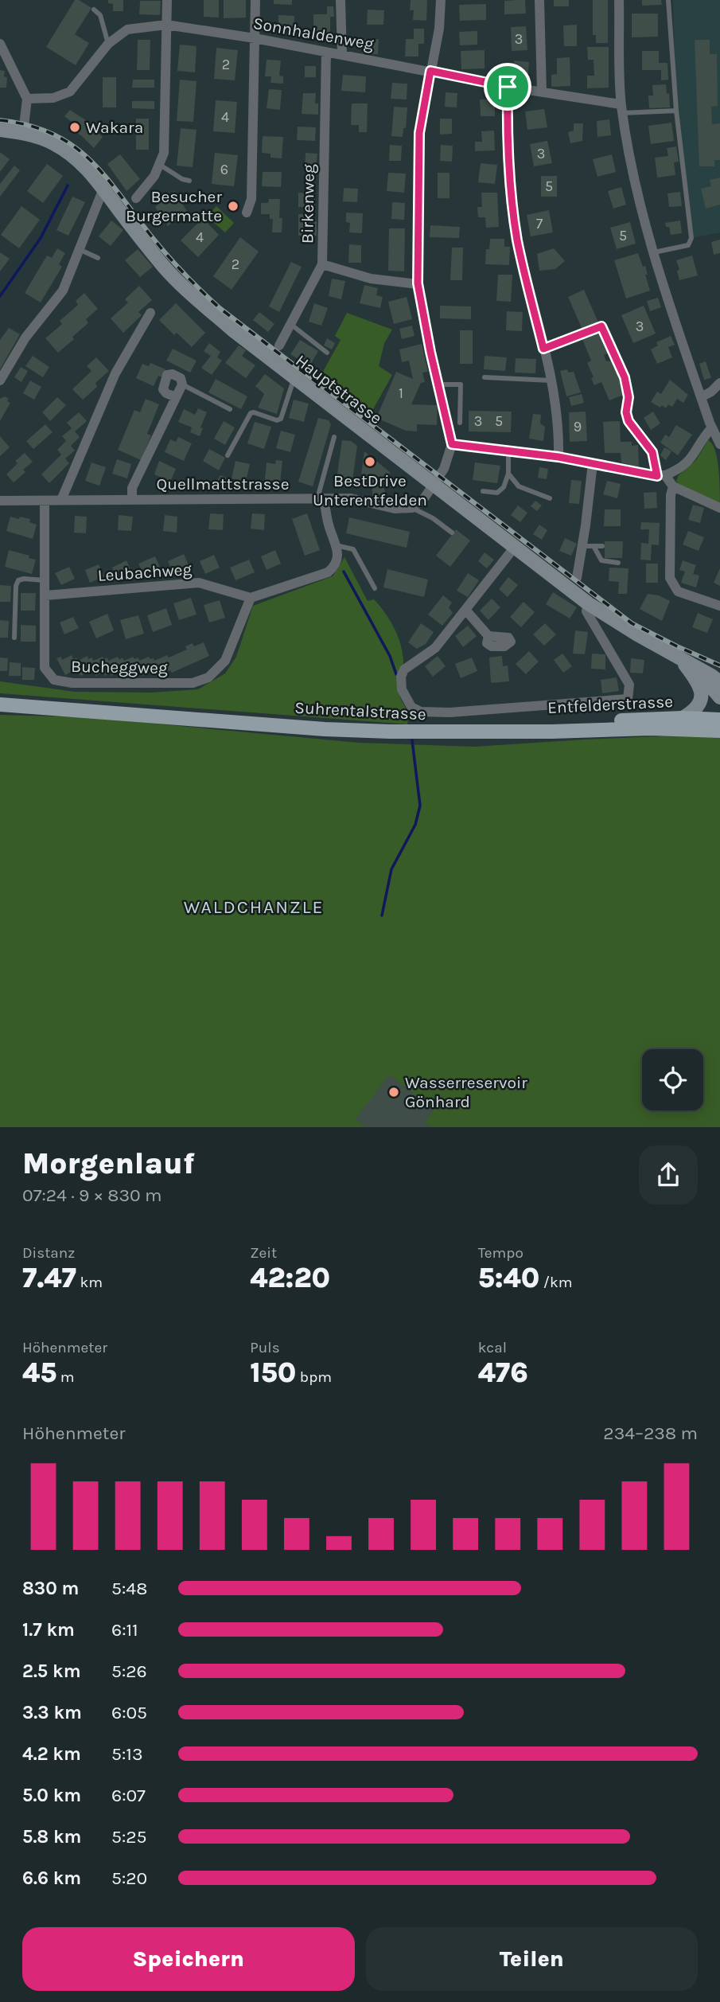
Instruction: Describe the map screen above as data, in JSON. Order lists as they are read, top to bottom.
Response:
{
  "streets": {
    "main road": ["Hauptstrasse", "Entfelderstrasse", "Suhrentalstrasse"],
    "street": [
      "Sonnhaldenweg",
      "Birkenweg",
      "Quellmattstrasse",
      "Leubachweg",
      "Bucheggweg"
    ]
  },
  "crossings": [
    ["Sonnhaldenweg", "Birkenweg"],
    ["Quellmattstrasse", "Bucheggweg"],
    ["Leubachweg", "Bucheggweg"],
    ["Entfelderstrasse", "Suhrentalstrasse"]
  ],
  "districts": ["WALDCHANZLE"],
  "places": [
    "Wakara",
    "Besucher Burgermatte",
    "BestDrive Unterentfelden",
    "Wasserreservoir Gönhard"
  ],
  "house_numbers": [
    "3",
    "2",
    "4",
    "3",
    "6",
    "5",
    "7",
    "5",
    "4",
    "2",
    "3",
    "1",
    "3",
    "5",
    "9"
  ],
  "page": {
    "heading": ["Morgenlauf", "07:24 · 9 × 830 m"],
    "stats": [
      ["Distanz", "7.47 km"],
      ["Zeit", "42:20"],
      ["Tempo", "5:40 /km"],
      ["Höhenmeter", "45 m"],
      ["Puls", "150 bpm"],
      ["kcal", "476"]
    ],
    "chart": ["Höhenmeter", "234–238 m"],
    "list": [
      {
        "name": "830 m",
        "note": "5:48"
      },
      {
        "name": "1.7 km",
        "note": "6:11"
      },
      {
        "name": "2.5 km",
        "note": "5:26"
      },
      {
        "name": "3.3 km",
        "note": "6:05"
      },
      {
        "name": "4.2 km",
        "note": "5:13"
      },
      {
        "name": "5.0 km",
        "note": "6:07"
      },
      {
        "name": "5.8 km",
        "note": "5:25"
      },
      {
        "name": "6.6 km",
        "note": "5:20"
      }
    ],
    "buttons": ["Speichern", "Teilen"]
  }
}
